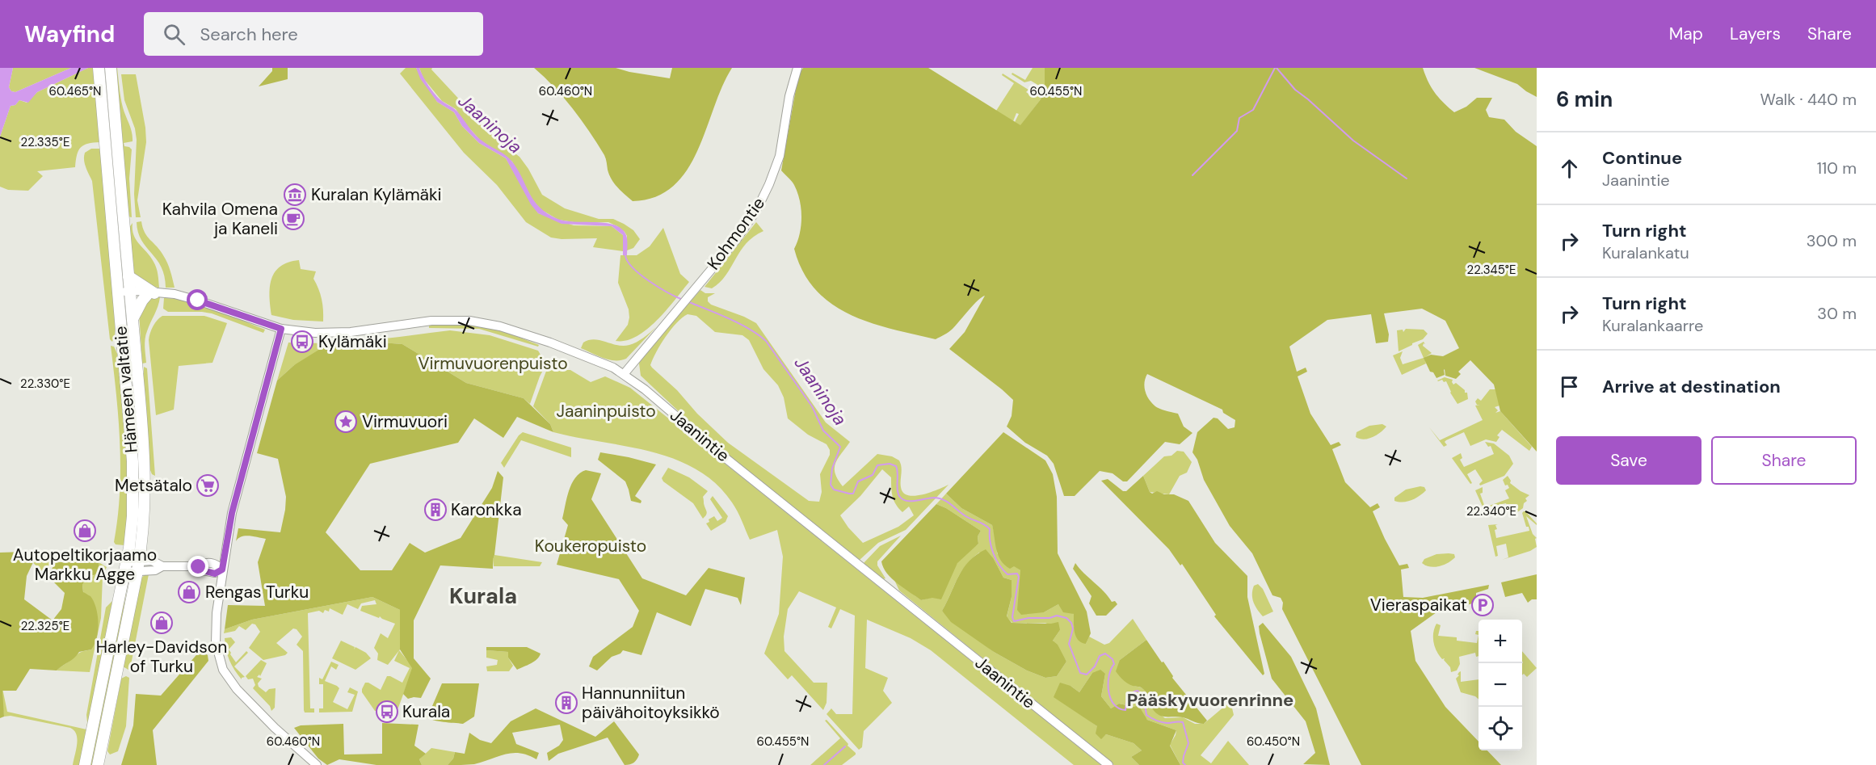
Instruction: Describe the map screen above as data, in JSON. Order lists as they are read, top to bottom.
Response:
{
  "streets": {
    "highway": ["Hämeen valtatie"],
    "main road": ["Kohmontie", "Jaanintie"]
  },
  "crossings": [
    ["Kohmontie", "Jaanintie"],
    ["Hämeen valtatie", "Jaanintie"]
  ],
  "districts": ["Kurala", "Pääskyvuorenrinne"],
  "water": ["Jaaninoja"],
  "parks": ["Virmuvuorenpuisto", "Jaaninpuisto", "Koukeropuisto"],
  "places": {
    "museum": ["Kuralan Kylämäki"],
    "cafe": ["Kahvila Omena ja Kaneli"],
    "bus stop": ["Kylämäki", "Kurala"],
    "place": ["Virmuvuori"],
    "supermarket": ["Metsätalo"],
    "building": ["Karonkka", "Hannunniitun päivähoitoyksikkö"],
    "shop": ["Autopeltikorjaamo Markku Agge", "Rengas Turku", "Harley-Davidson of Turku"],
    "parking": ["Vieraspaikat"]
  },
  "page": {
    "header": "Wayfind",
    "search": "Search here",
    "nav": ["Map", "Layers", "Share"],
    "heading": ["6 min", "Walk · 440 m"],
    "list": [
      ["Continue", "Jaanintie", "110 m"],
      ["Turn right", "Kuralankatu", "300 m"],
      ["Turn right", "Kuralankaarre", "30 m"],
      "Arrive at destination"
    ],
    "buttons": ["Save", "Share"],
    "map_buttons": ["+", "−"]
  },
  "coordinates": [
    "60.460°N",
    "60.455°N",
    "60.465°N",
    "22.335°E",
    "22.345°E",
    "22.330°E",
    "22.340°E",
    "22.325°E",
    "60.450°N"
  ]
}
